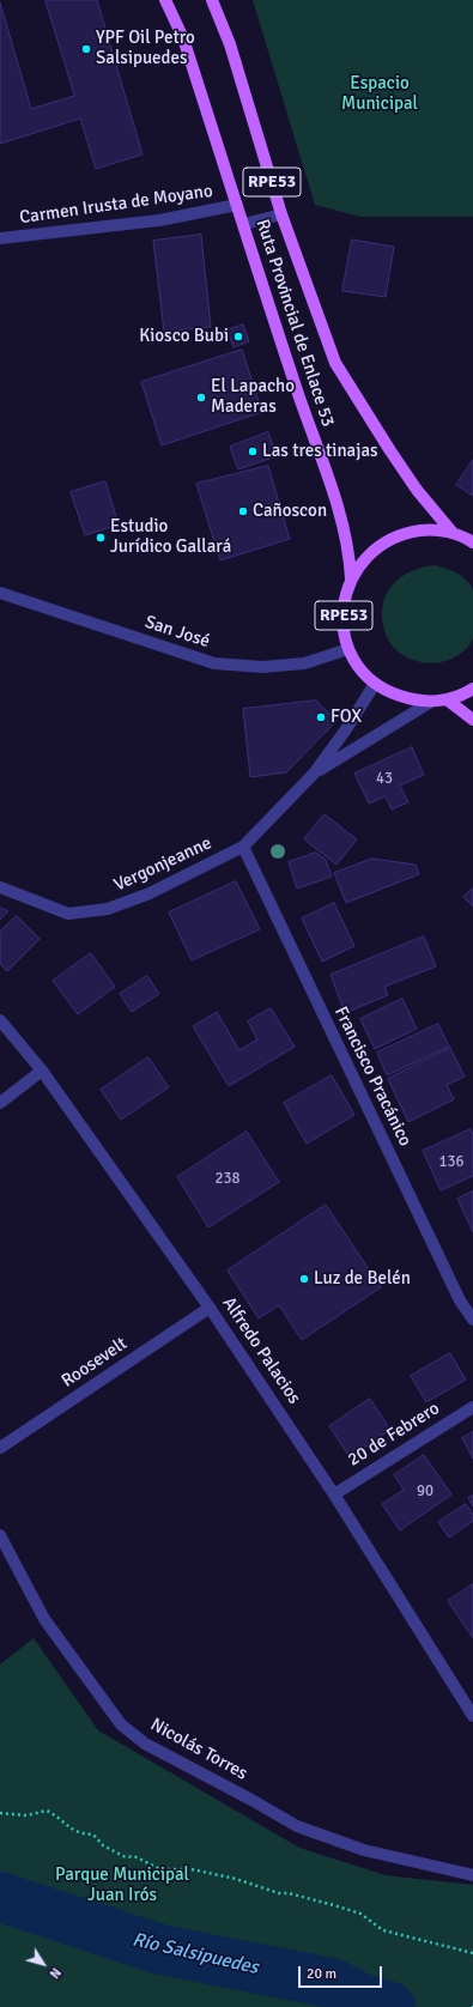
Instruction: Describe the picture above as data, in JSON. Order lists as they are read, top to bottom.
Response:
{
  "streets": {
    "main road": ["RPE53", "Ruta Provincial de Enlace 53"],
    "street": [
      "Carmen Irusta de Moyano",
      "San José",
      "Vergonjeanne",
      "Francisco Pracánico",
      "Alfredo Palacios",
      "Roosevelt",
      "20 de Febrero",
      "Nicolás Torres"
    ]
  },
  "crossings": [
    ["RPE53", "Ruta Provincial de Enlace 53"],
    ["RPE53", "San José"],
    ["RPE53", "Vergonjeanne"],
    ["Carmen Irusta de Moyano", "Ruta Provincial de Enlace 53"],
    ["Vergonjeanne", "Francisco Pracánico"],
    ["Alfredo Palacios", "Roosevelt"],
    ["Alfredo Palacios", "20 de Febrero"]
  ],
  "water": ["Río Salsipuedes"],
  "parks": ["Espacio Municipal", "Parque Municipal Juan Irós"],
  "places": [
    "YPF Oil Petro Salsipuedes",
    "Kiosco Bubi",
    "El Lapacho Maderas",
    "Las tres tinajas",
    "Cañoscon",
    "Estudio Jurídico Gallará",
    "FOX",
    "Luz de Belén"
  ],
  "house_numbers": [
    "43",
    "136",
    "238",
    "90"
  ],
  "scale_bar": "20 m",
  "north": "bottom right"
}
